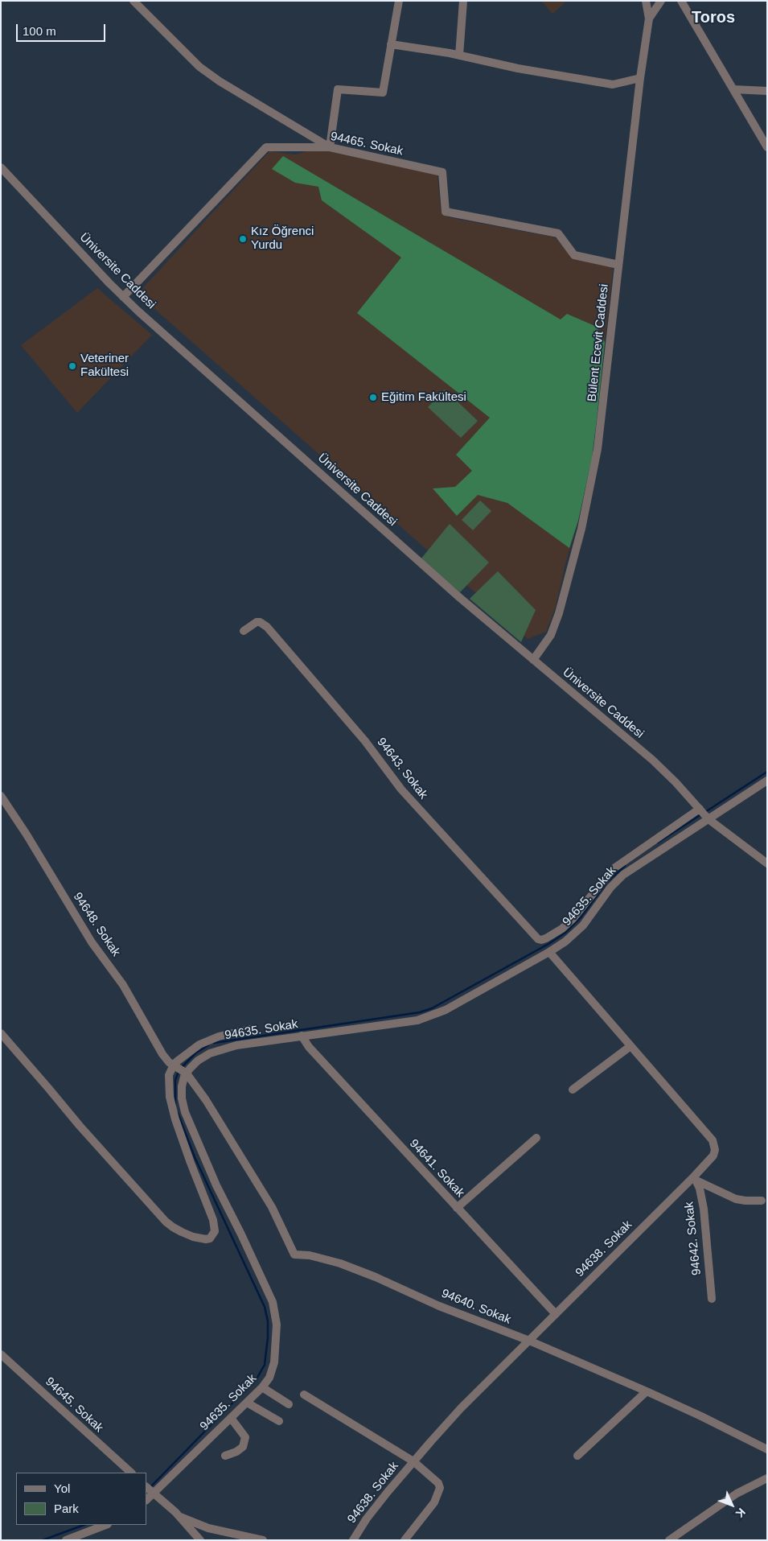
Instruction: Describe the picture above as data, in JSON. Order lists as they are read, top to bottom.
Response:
{
  "streets": {
    "street": [
      "94465. Sokak",
      "Üniversite Caddesi",
      "Bülent Ecevit Caddesi",
      "94643. Sokak",
      "94635. Sokak",
      "94648. Sokak",
      "94641. Sokak",
      "94642. Sokak",
      "94638. Sokak",
      "94640. Sokak",
      "94645. Sokak"
    ]
  },
  "crossings": [
    ["94465. Sokak", "Üniversite Caddesi"],
    ["94465. Sokak", "Bülent Ecevit Caddesi"],
    ["Üniversite Caddesi", "Bülent Ecevit Caddesi"],
    ["Üniversite Caddesi", "94635. Sokak"],
    ["94643. Sokak", "94635. Sokak"],
    ["94635. Sokak", "94648. Sokak"],
    ["94635. Sokak", "94641. Sokak"],
    ["94635. Sokak", "94638. Sokak"],
    ["94648. Sokak", "94640. Sokak"],
    ["94641. Sokak", "94638. Sokak"],
    ["94642. Sokak", "94638. Sokak"],
    ["94638. Sokak", "94640. Sokak"]
  ],
  "districts": ["Toros"],
  "places": ["Kız Öğrenci Yurdu", "Veteriner Fakültesi", "Eğitim Fakültesi"],
  "legend": ["Yol", "Park"],
  "scale_bar": "100 m",
  "north": "bottom right"
}
